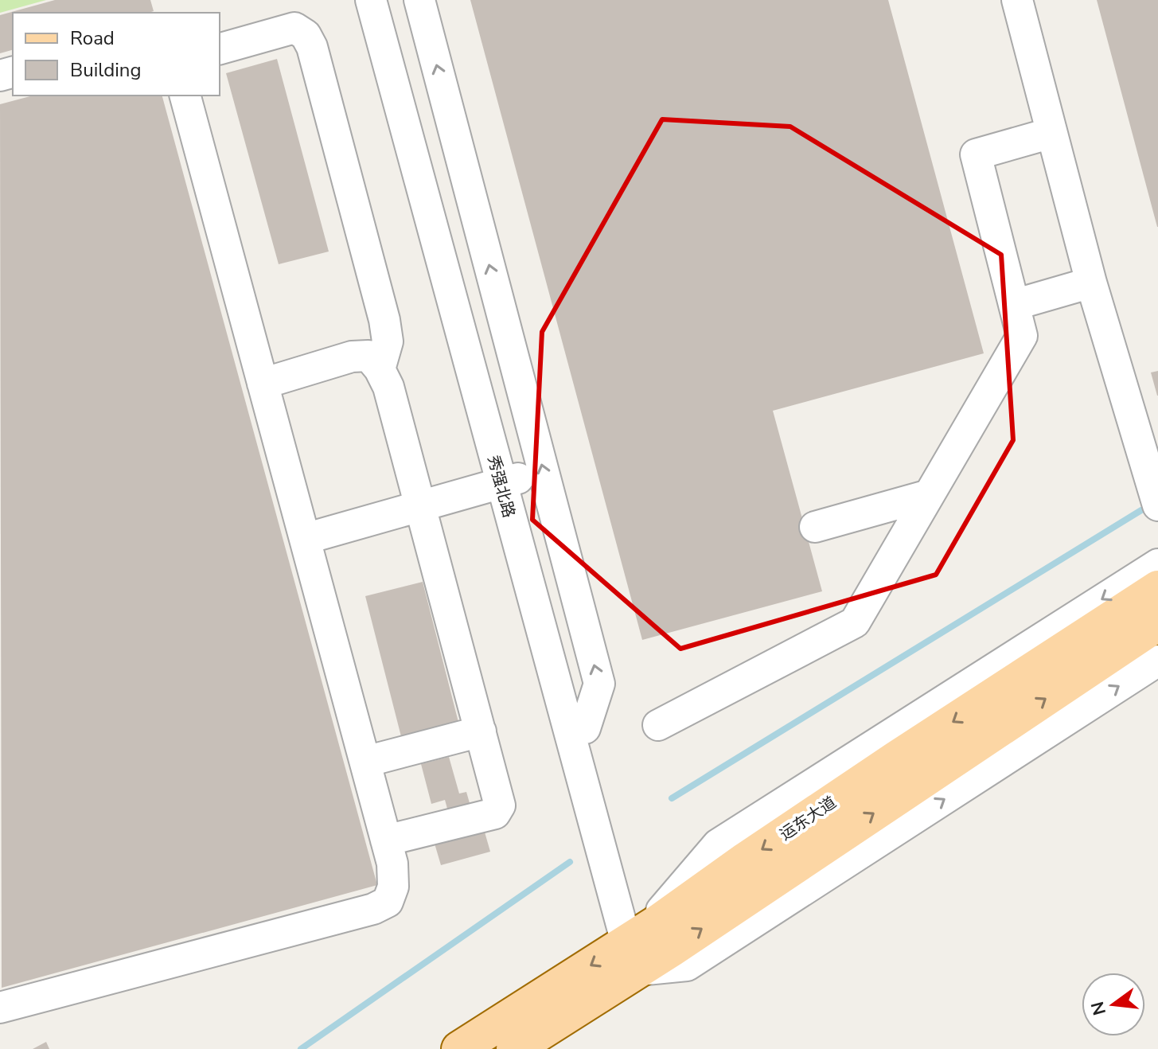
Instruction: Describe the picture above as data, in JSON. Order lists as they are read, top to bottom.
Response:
{
  "streets": {
    "main road": ["运东大道"],
    "street": ["秀强北路"]
  },
  "crossings": [
    ["秀强北路", "运东大道"]
  ],
  "legend": ["Road", "Building"],
  "north": "left"
}
